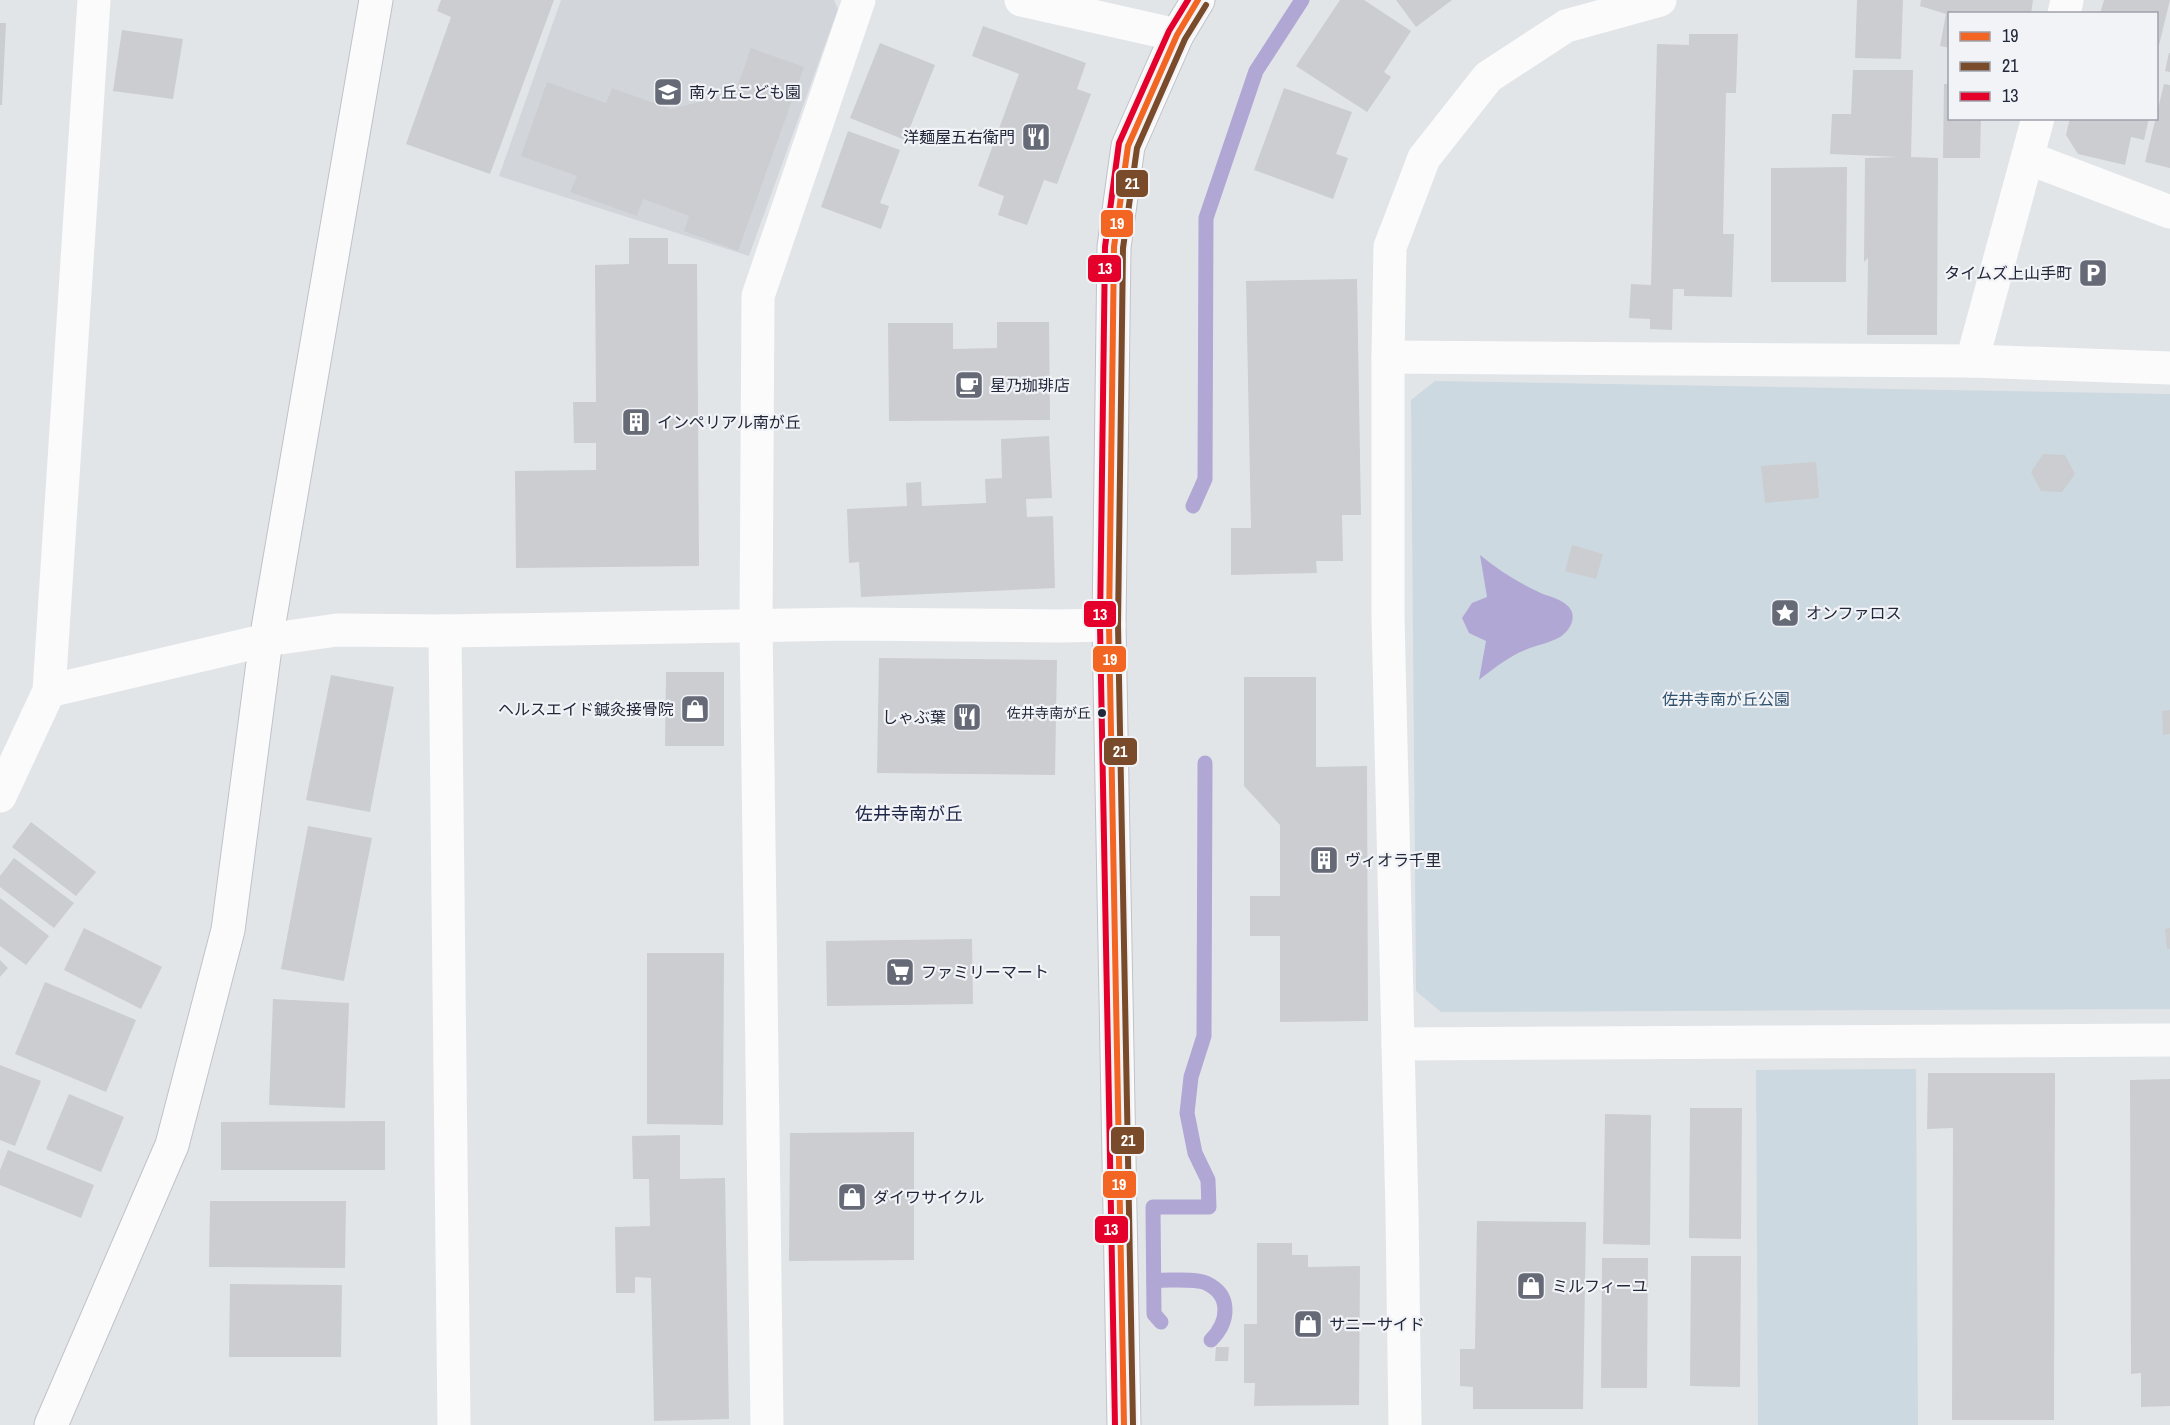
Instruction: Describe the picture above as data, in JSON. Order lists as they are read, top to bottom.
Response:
{
  "districts": ["佐井寺南が丘"],
  "parks": ["佐井寺南が丘公園"],
  "places": {
    "school or university": ["南ヶ丘こども園"],
    "restaurant": ["洋麺屋五右衛門", "しゃぶ葉"],
    "parking": ["タイムズ上山手町"],
    "cafe": ["星乃珈琲店"],
    "building": ["インペリアル南が丘", "ヴィオラ千里"],
    "place": ["オンファロス"],
    "shop": [
      "ヘルスエイド鍼灸接骨院",
      "ダイワサイクル",
      "ミルフィーユ",
      "サニーサイド"
    ],
    "other": ["佐井寺南が丘"],
    "supermarket": ["ファミリーマート"]
  },
  "lines": ["transit line 19", "transit line 13", "transit line 21"],
  "legend": ["19", "21", "13"]
}
